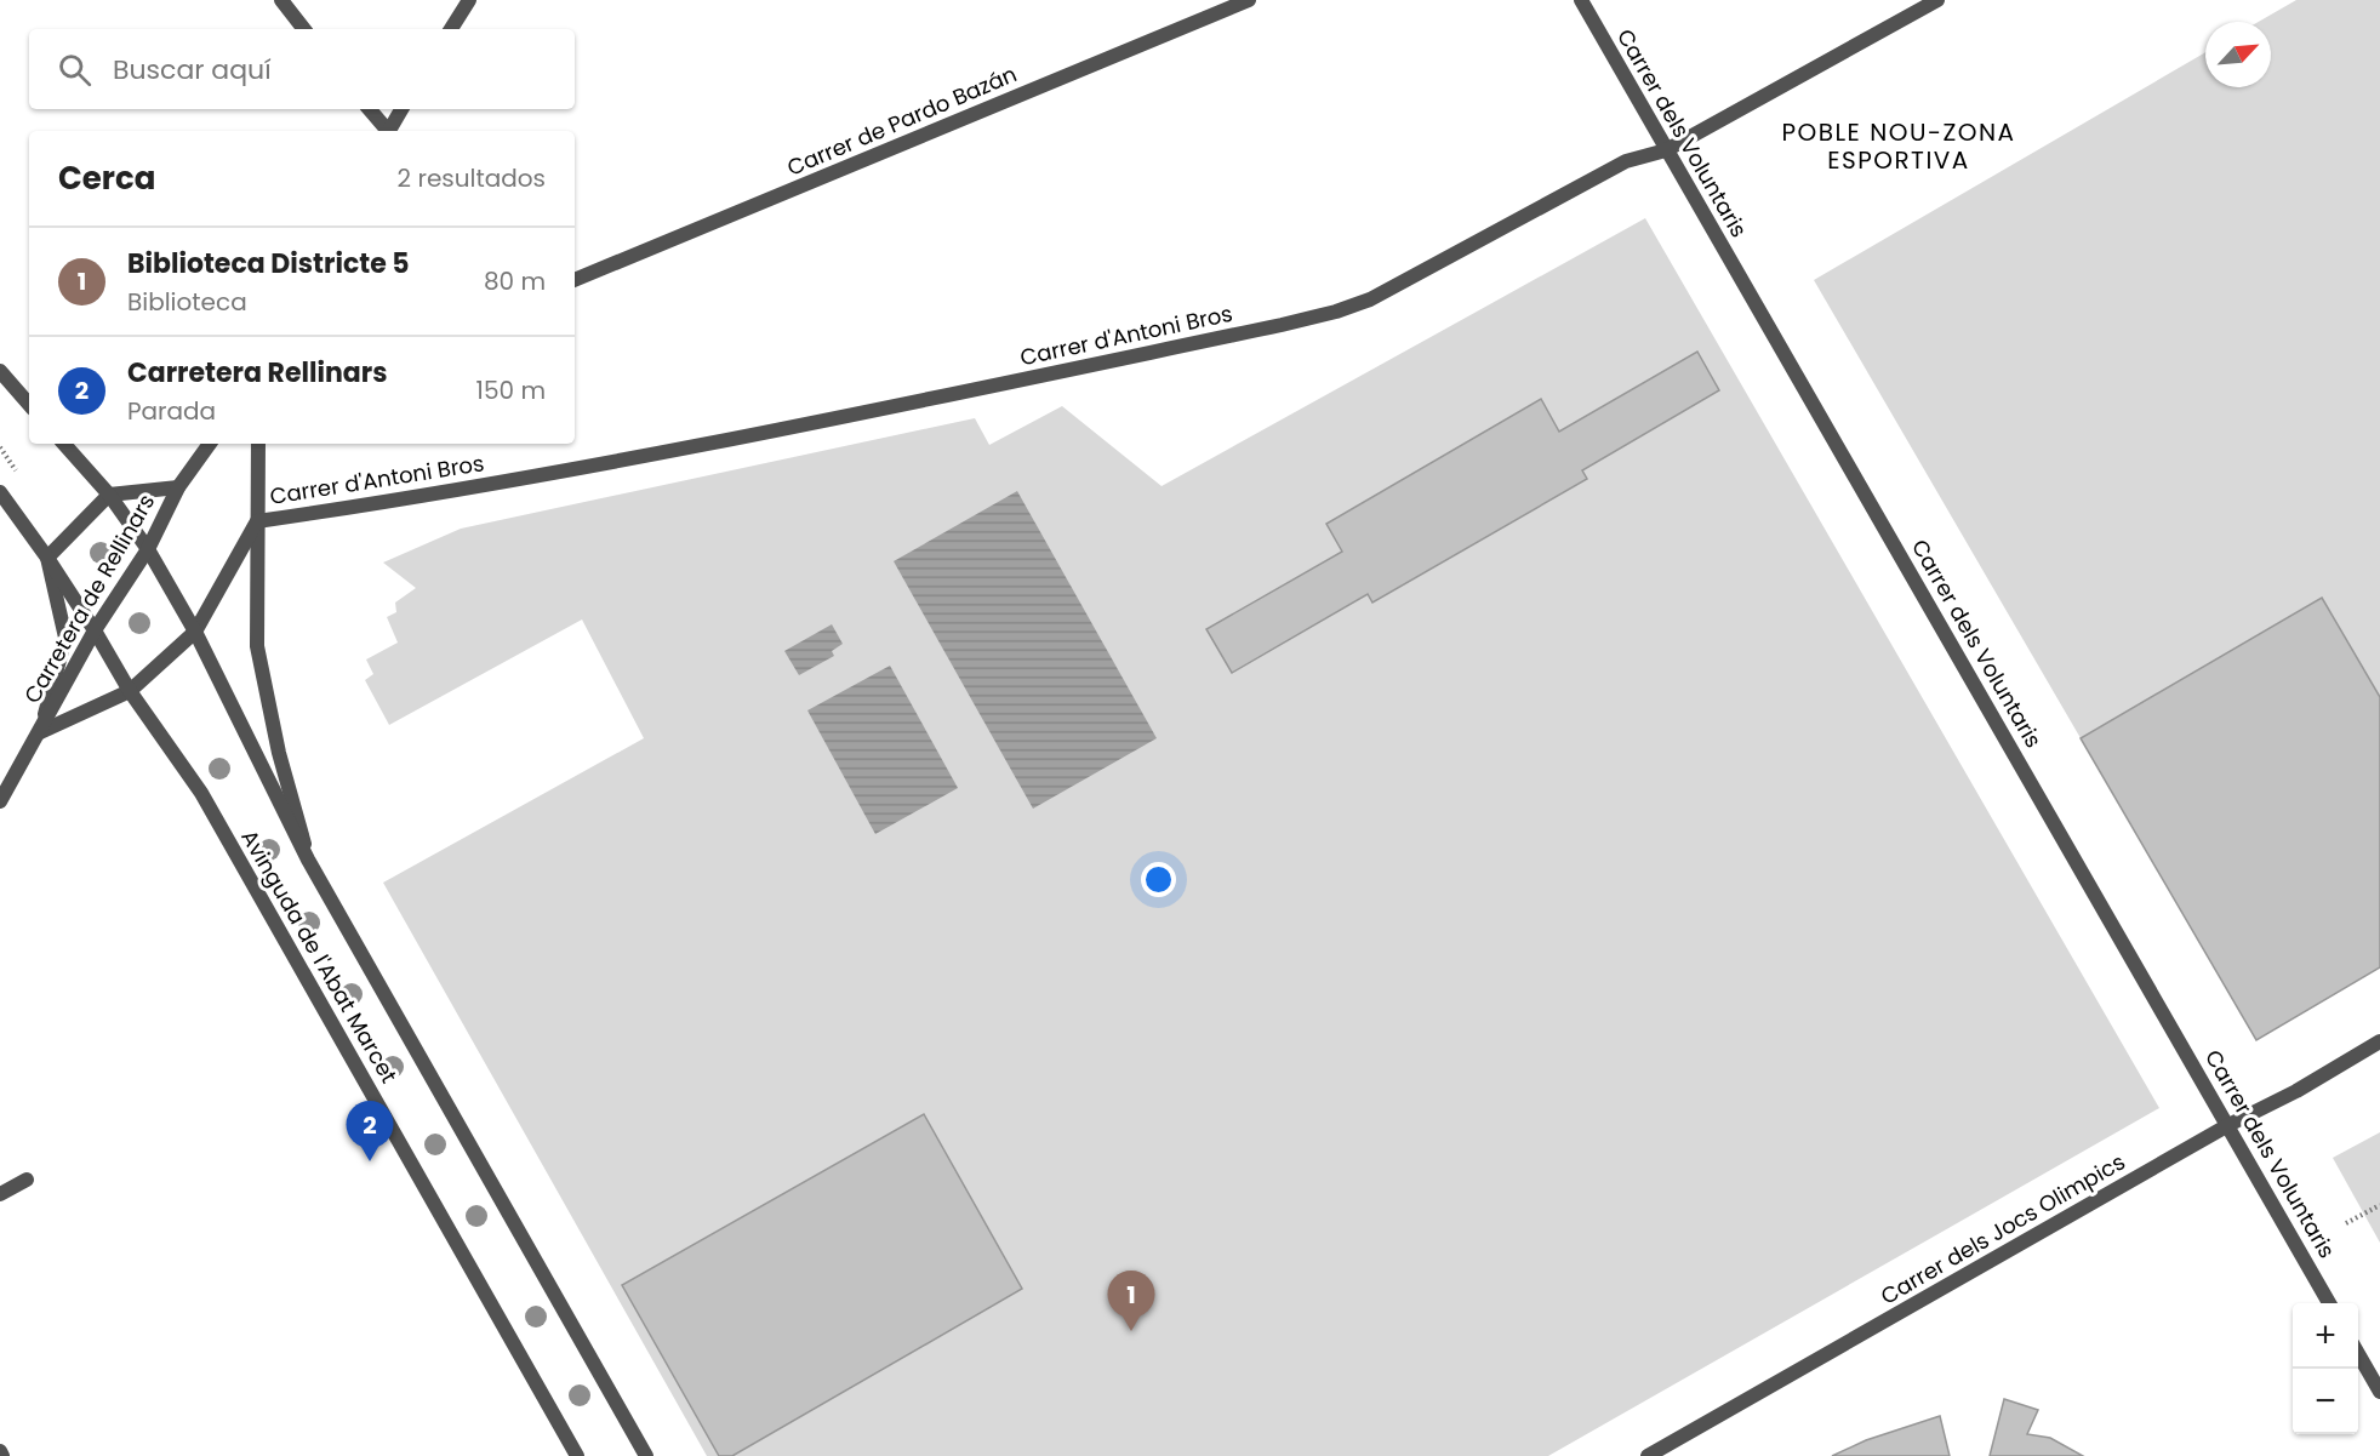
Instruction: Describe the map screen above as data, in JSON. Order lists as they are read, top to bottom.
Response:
{
  "streets": {
    "street": [
      "Carrer de Pardo Bazán",
      "Carrer dels Voluntaris",
      "Carrer d'Antoni Bros",
      "Carretera de Rellinars",
      "Avinguda de l'Abat Marcet",
      "Carrer dels Jocs Olimpics"
    ]
  },
  "crossings": [
    ["Carrer dels Voluntaris", "Carrer d'Antoni Bros"],
    ["Carrer dels Voluntaris", "Carrer dels Jocs Olimpics"],
    ["Carrer d'Antoni Bros", "Carretera de Rellinars"],
    ["Carrer d'Antoni Bros", "Avinguda de l'Abat Marcet"],
    ["Carretera de Rellinars", "Avinguda de l'Abat Marcet"]
  ],
  "districts": ["POBLE NOU-ZONA ESPORTIVA"],
  "north": "top right",
  "page": {
    "search": "Buscar aquí",
    "heading": ["Cerca", "2 resultados"],
    "list": [
      {
        "mark": "1",
        "name": "Biblioteca Districte 5",
        "note": "Biblioteca",
        "value": "80 m"
      },
      {
        "mark": "2",
        "name": "Carretera Rellinars",
        "note": "Parada",
        "value": "150 m"
      }
    ],
    "pins": ["2", "1"],
    "map_buttons": ["+", "−"]
  }
}
